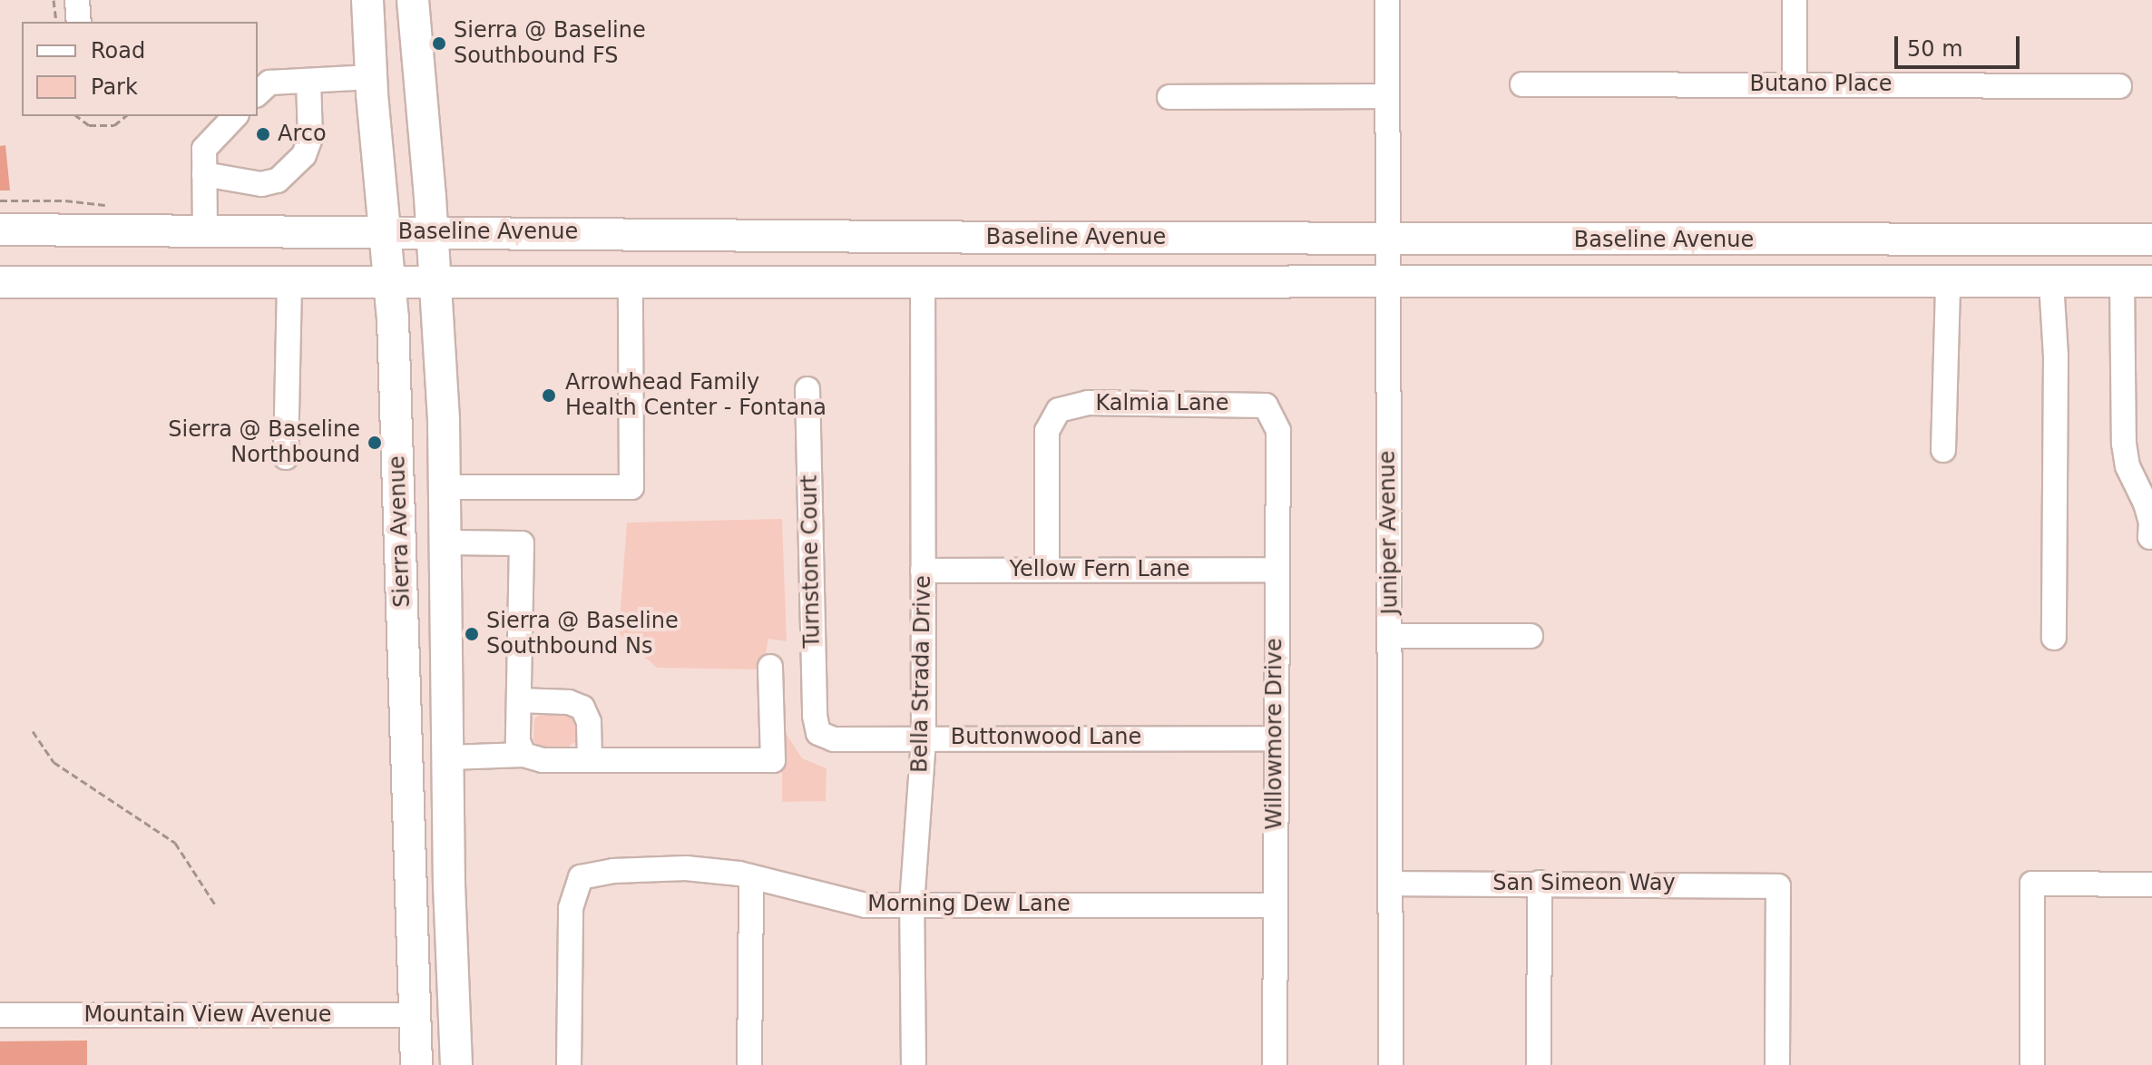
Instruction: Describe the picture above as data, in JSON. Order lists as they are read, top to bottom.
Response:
{
  "streets": {
    "main road": ["Baseline Avenue", "Sierra Avenue"],
    "street": [
      "Butano Place",
      "Kalmia Lane",
      "Juniper Avenue",
      "Turnstone Court",
      "Yellow Fern Lane",
      "Bella Strada Drive",
      "Willowmore Drive",
      "Buttonwood Lane",
      "San Simeon Way",
      "Morning Dew Lane",
      "Mountain View Avenue"
    ]
  },
  "crossings": [
    ["Baseline Avenue", "Sierra Avenue"],
    ["Baseline Avenue", "Juniper Avenue"],
    ["Baseline Avenue", "Bella Strada Drive"],
    ["Kalmia Lane", "Yellow Fern Lane"],
    ["Kalmia Lane", "Willowmore Drive"],
    ["Sierra Avenue", "Mountain View Avenue"],
    ["Juniper Avenue", "San Simeon Way"],
    ["Turnstone Court", "Buttonwood Lane"],
    ["Yellow Fern Lane", "Bella Strada Drive"],
    ["Yellow Fern Lane", "Willowmore Drive"],
    ["Bella Strada Drive", "Buttonwood Lane"],
    ["Bella Strada Drive", "Morning Dew Lane"],
    ["Willowmore Drive", "Buttonwood Lane"],
    ["Willowmore Drive", "Morning Dew Lane"]
  ],
  "places": [
    "Sierra @ Baseline Southbound FS",
    "Arco",
    "Arrowhead Family Health Center - Fontana",
    "Sierra @ Baseline Northbound",
    "Sierra @ Baseline Southbound Ns"
  ],
  "legend": ["Road", "Park"],
  "scale_bar": "50 m"
}
